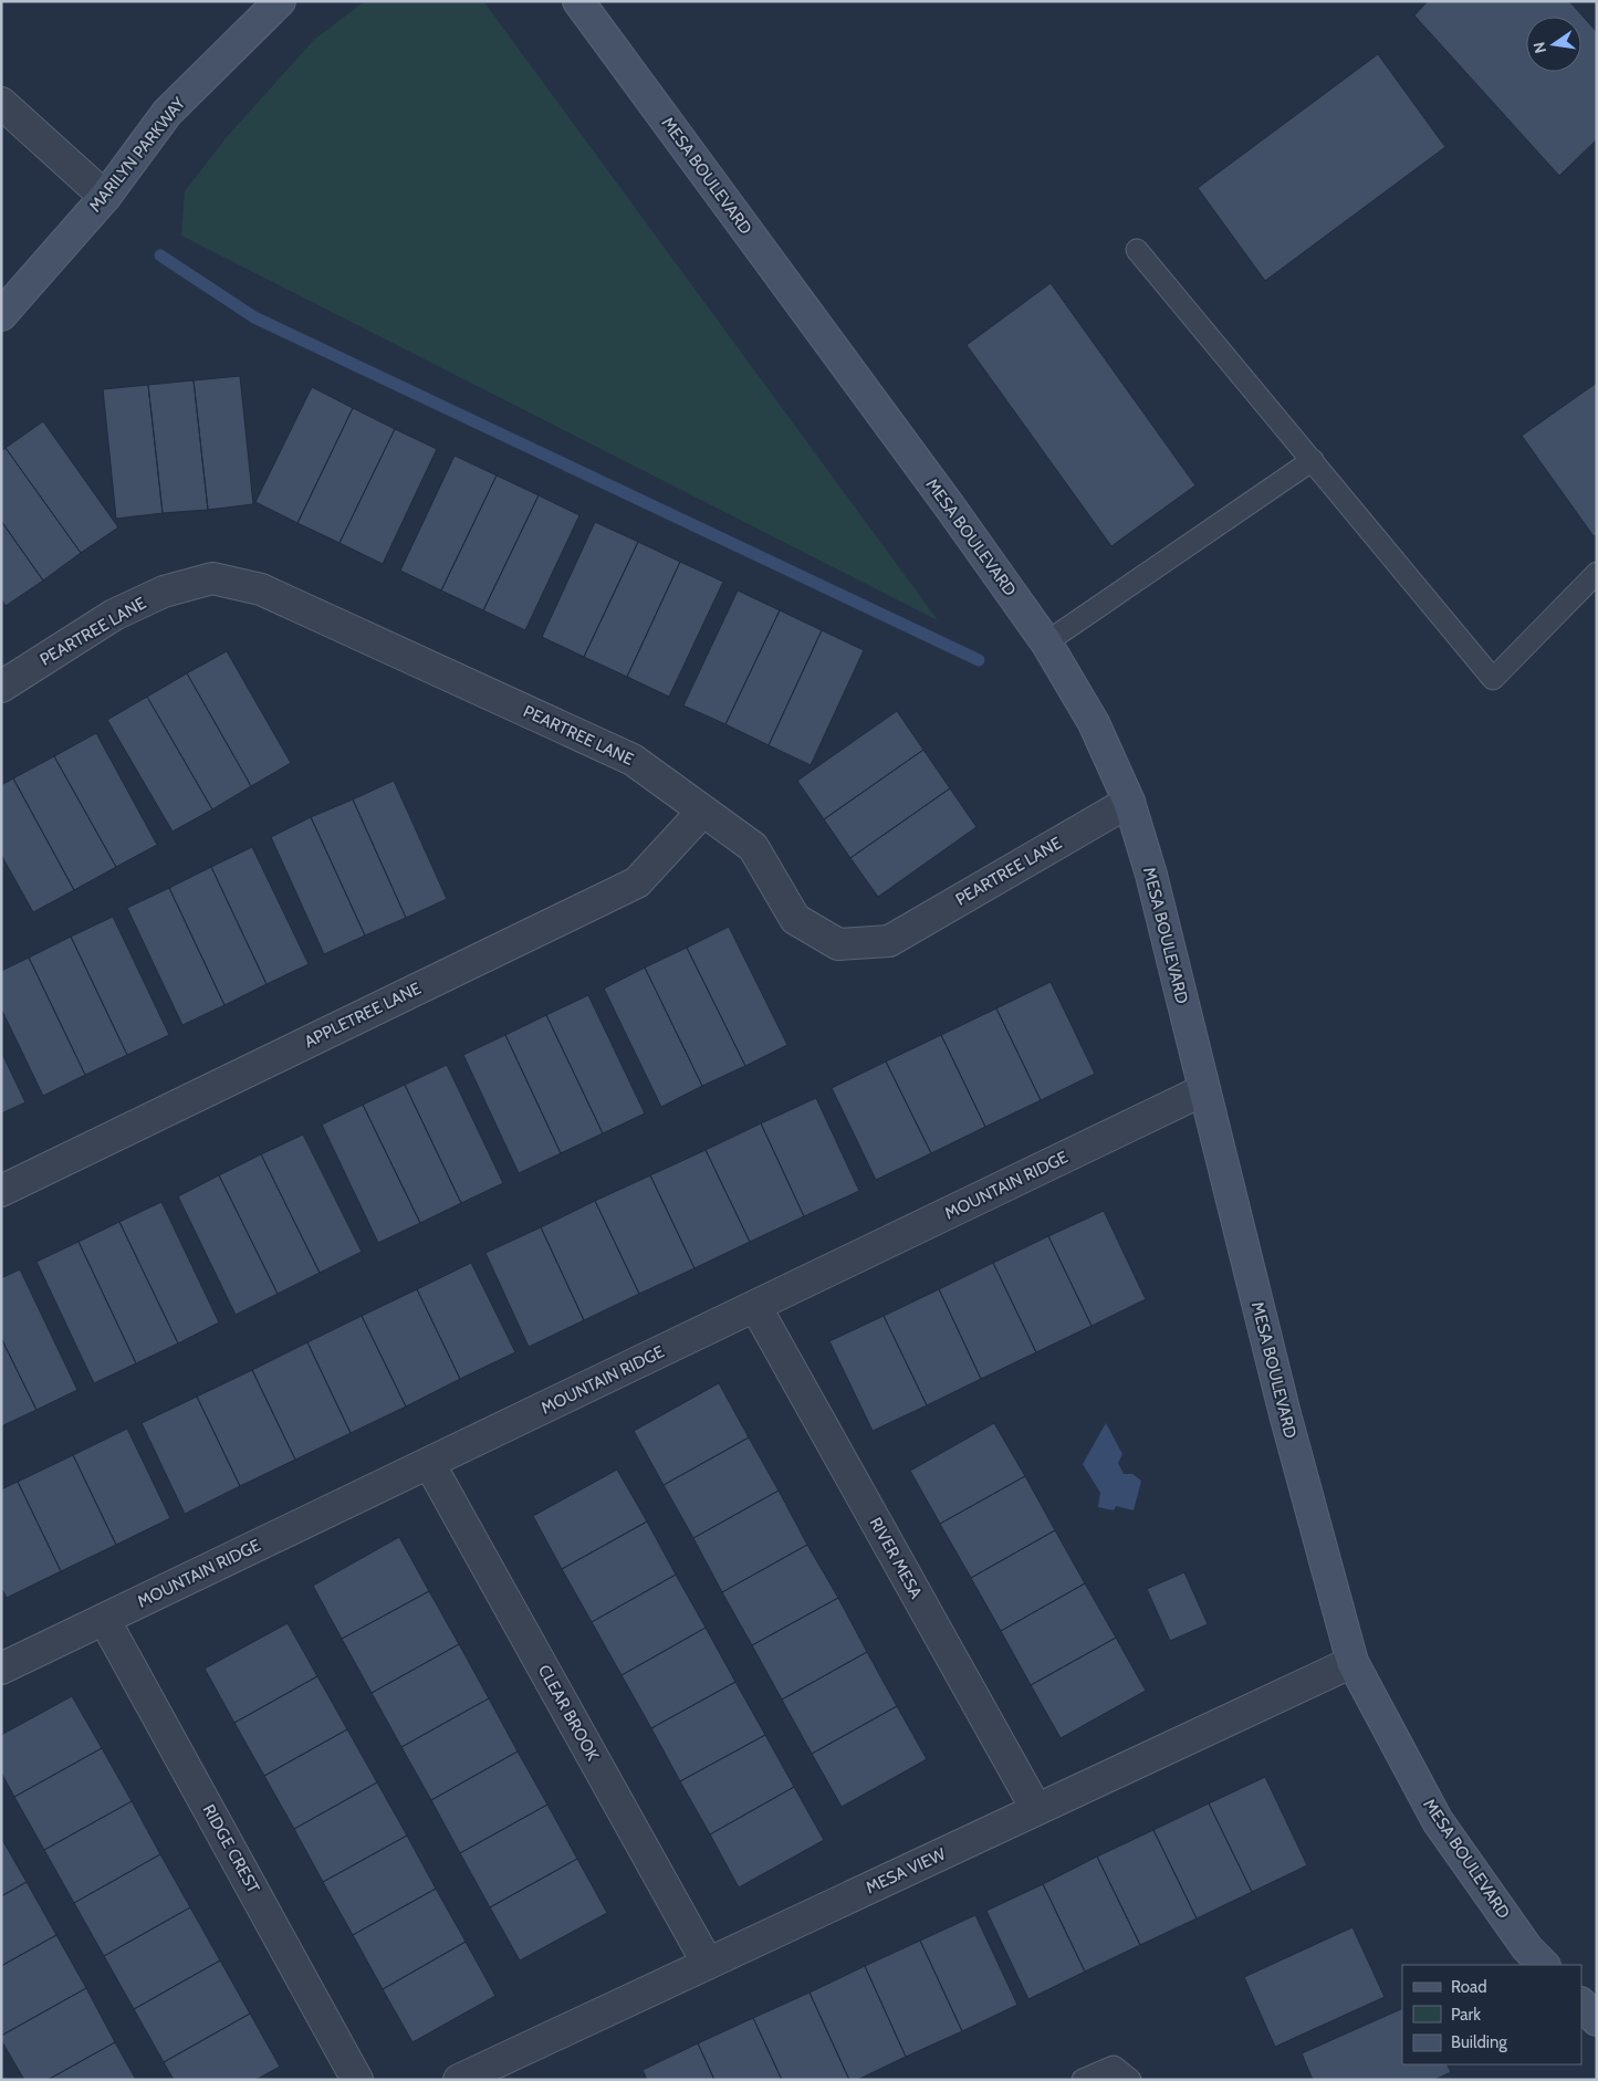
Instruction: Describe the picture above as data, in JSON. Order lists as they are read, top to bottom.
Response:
{
  "streets": {
    "street": [
      "MARILYN PARKWAY",
      "MESA BOULEVARD",
      "PEARTREE LANE",
      "APPLETREE LANE",
      "MOUNTAIN RIDGE",
      "RIVER MESA",
      "CLEAR BROOK",
      "RIDGE CREST",
      "MESA VIEW"
    ]
  },
  "crossings": [
    ["MESA BOULEVARD", "PEARTREE LANE"],
    ["MESA BOULEVARD", "MOUNTAIN RIDGE"],
    ["MESA BOULEVARD", "MESA VIEW"],
    ["PEARTREE LANE", "APPLETREE LANE"],
    ["MOUNTAIN RIDGE", "RIVER MESA"],
    ["MOUNTAIN RIDGE", "CLEAR BROOK"],
    ["MOUNTAIN RIDGE", "RIDGE CREST"],
    ["RIVER MESA", "MESA VIEW"],
    ["CLEAR BROOK", "MESA VIEW"]
  ],
  "legend": ["Road", "Park", "Building"],
  "north": "left"
}
